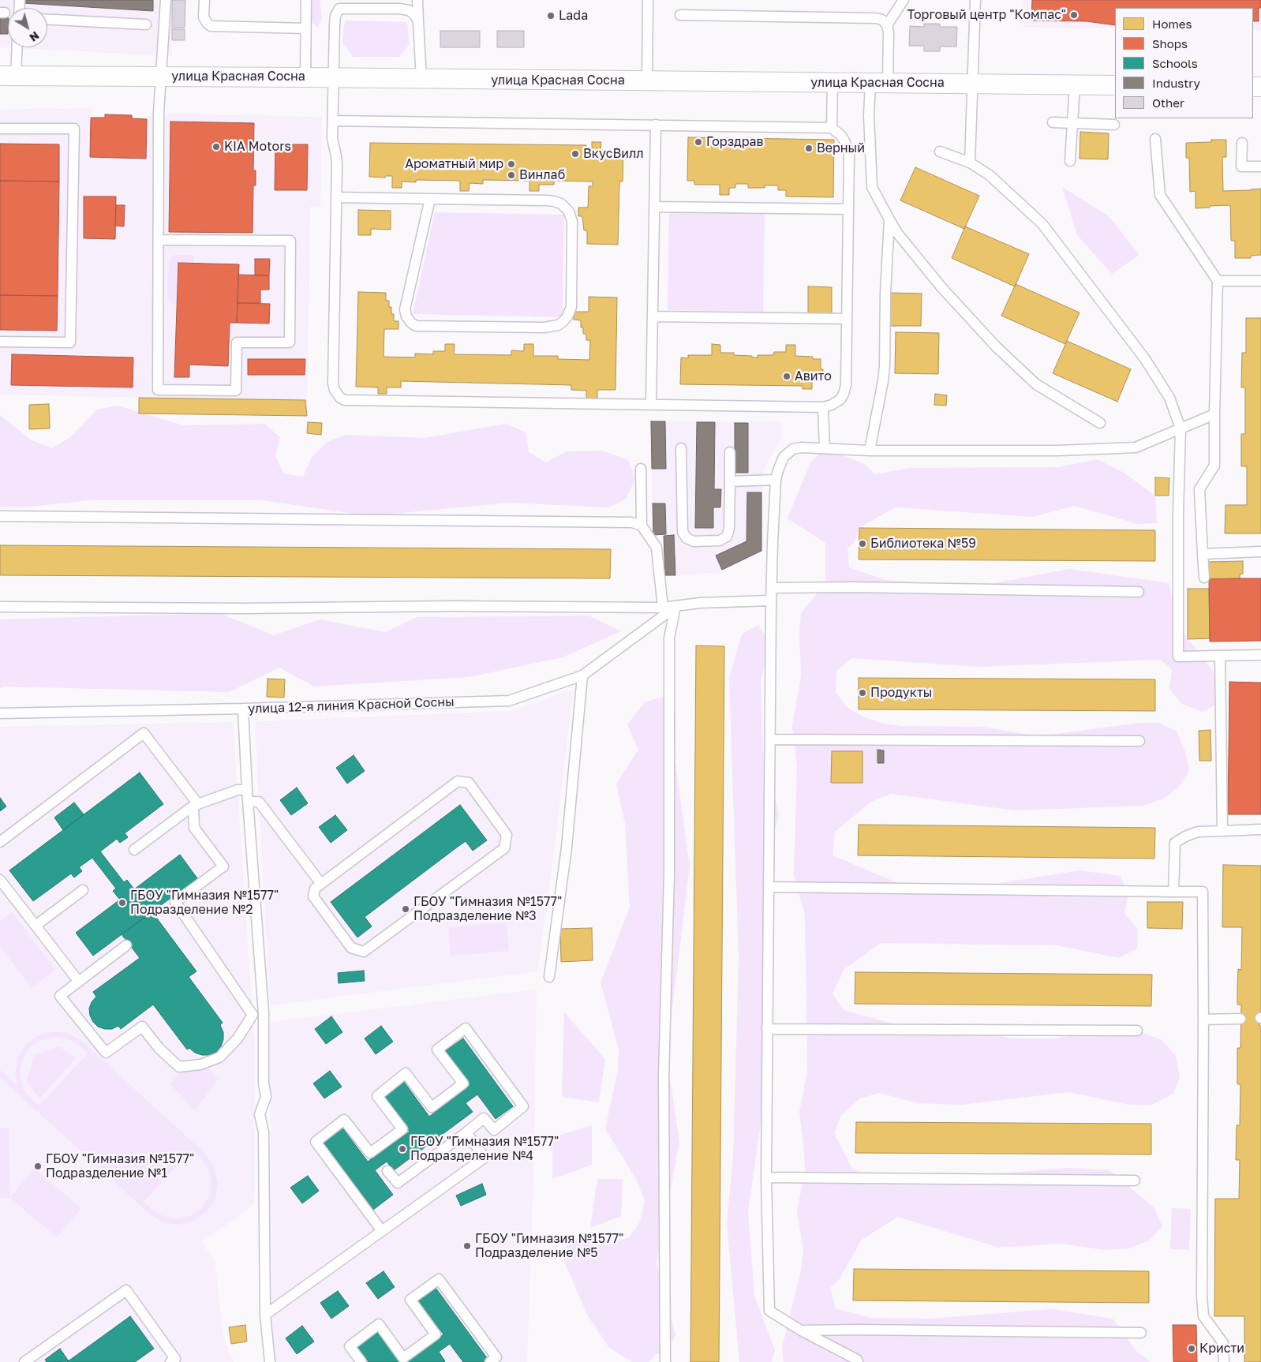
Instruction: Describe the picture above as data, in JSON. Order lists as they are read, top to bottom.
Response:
{
  "streets": {
    "street": ["улица Красная Сосна"],
    "lane": ["улица 12-я линия Красной Сосны"]
  },
  "places": [
    "Торговый центр \"Компас\"",
    "Lada",
    "Горздрав",
    "KIA Motors",
    "Верный",
    "ВкусВилл",
    "Ароматный мир",
    "Винлаб",
    "Авито",
    "Библиотека №59",
    "Продукты",
    "ГБОУ \"Гимназия №1577\" Подразделение №2",
    "ГБОУ \"Гимназия №1577\" Подразделение №3",
    "ГБОУ \"Гимназия №1577\" Подразделение №4",
    "ГБОУ \"Гимназия №1577\" Подразделение №1",
    "ГБОУ \"Гимназия №1577\" Подразделение №5",
    "Кристи"
  ],
  "legend": [
    "Homes",
    "Shops",
    "Schools",
    "Industry",
    "Other"
  ],
  "north": "bottom right"
}
